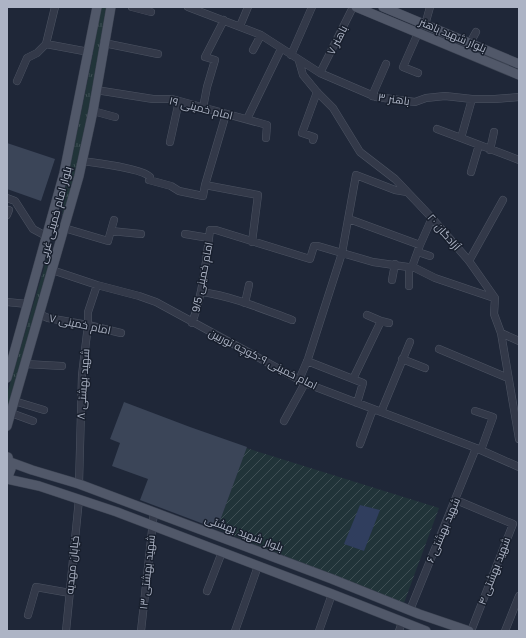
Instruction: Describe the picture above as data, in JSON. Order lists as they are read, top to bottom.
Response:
{
  "streets": {
    "main road": ["بلوار شهید باهنر", "بلوار امام خمینی غربی", "بلوار شهید بهشتی"],
    "street": [
      "باهنر ۷",
      "باهنر ۳",
      "امام خمینی ۱۹",
      "آزادگان ۲۰",
      "امام خمینی 9/5",
      "امام خمینی ۷",
      "امام خمینی ۹-کوچه توربین",
      "شهید بهشتی ۸",
      "شهید بهشتی ۶",
      "خیابان مهدیه",
      "شهید بهشتی ۴",
      "شهید بهشتی ۱۳"
    ]
  },
  "crossings": [
    ["بلوار شهید باهنر", "باهنر ۷"],
    ["باهنر ۷", "باهنر ۳"],
    ["باهنر ۳", "آزادگان ۲۰"],
    ["امام خمینی ۱۹", "بلوار امام خمینی غربی"],
    ["بلوار امام خمینی غربی", "امام خمینی ۷"],
    ["بلوار امام خمینی غربی", "امام خمینی ۹-کوچه توربین"],
    ["امام خمینی 9/5", "امام خمینی ۹-کوچه توربین"],
    ["امام خمینی ۷", "شهید بهشتی ۸"],
    ["امام خمینی ۹-کوچه توربین", "شهید بهشتی ۸"],
    ["امام خمینی ۹-کوچه توربین", "شهید بهشتی ۶"],
    ["شهید بهشتی ۸", "بلوار شهید بهشتی"],
    ["شهید بهشتی ۶", "بلوار شهید بهشتی"],
    ["شهید بهشتی ۶", "شهید بهشتی ۴"],
    ["بلوار شهید بهشتی", "شهید بهشتی ۴"],
    ["بلوار شهید بهشتی", "شهید بهشتی ۱۳"]
  ]
}
